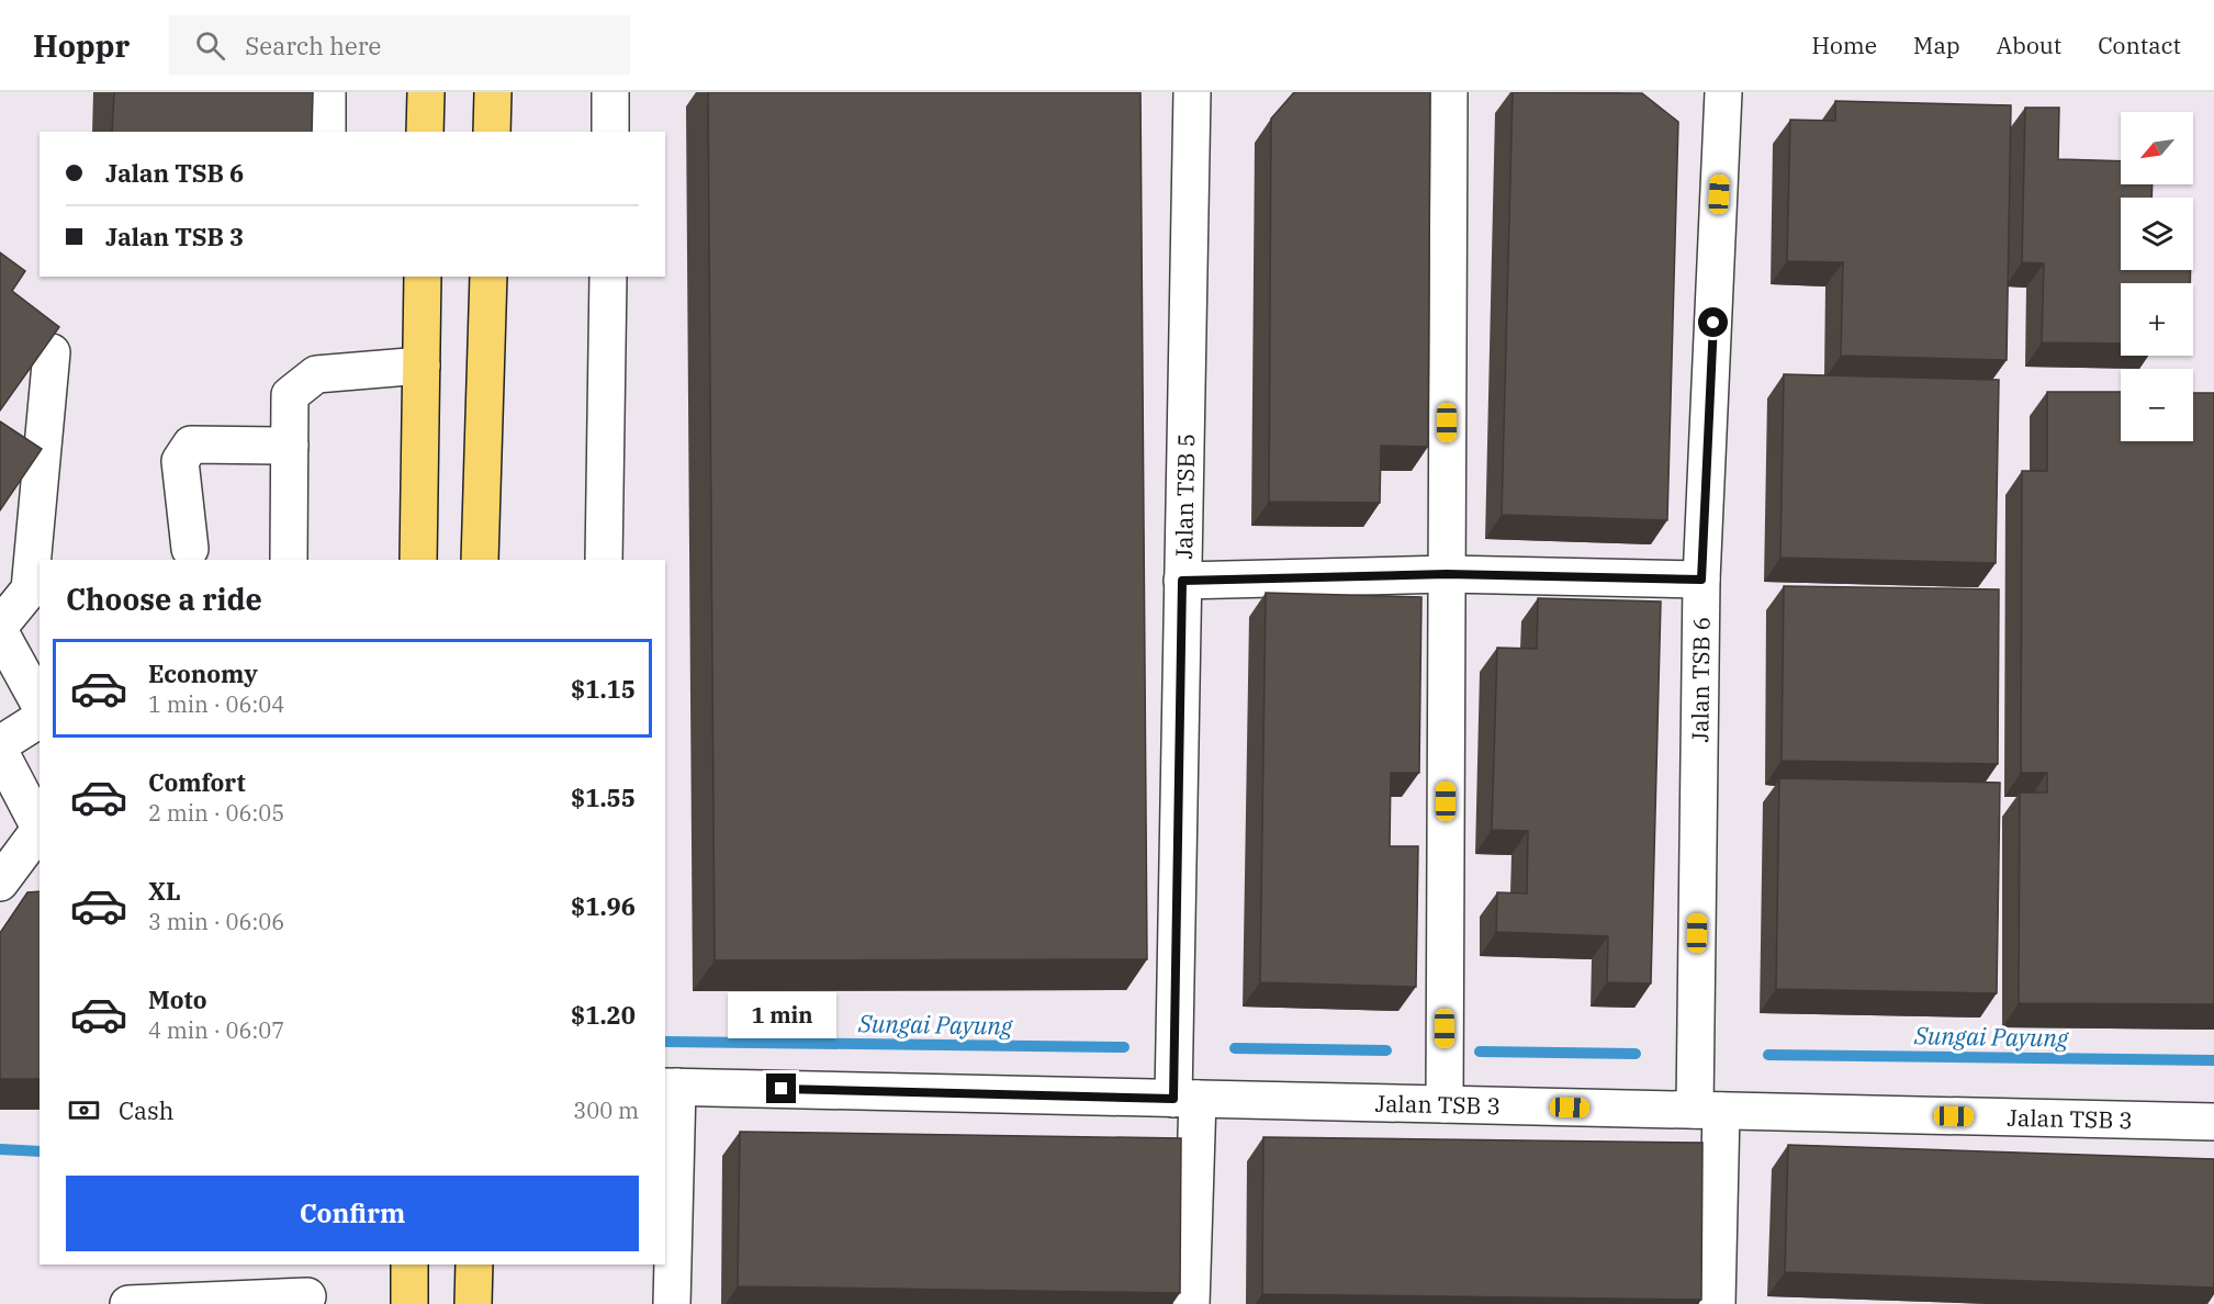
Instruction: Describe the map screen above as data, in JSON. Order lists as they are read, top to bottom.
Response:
{
  "streets": {
    "street": ["Jalan TSB 5", "Jalan TSB 6", "Jalan TSB 3"]
  },
  "crossings": [
    ["Jalan TSB 5", "Jalan TSB 3"],
    ["Jalan TSB 6", "Jalan TSB 3"]
  ],
  "water": ["Sungai Payung"],
  "north": "bottom left",
  "page": {
    "header": "Hoppr",
    "search": "Search here",
    "nav": [
      "Home",
      "Map",
      "About",
      "Contact"
    ],
    "map_buttons": ["+", "−"],
    "banner": ["Jalan TSB 6", "Jalan TSB 3"],
    "heading": "Choose a ride",
    "list": [
      {
        "name": "Economy",
        "note": "1 min · 06:04",
        "value": "$1.15"
      },
      {
        "name": "Comfort",
        "note": "2 min · 06:05",
        "value": "$1.55"
      },
      {
        "name": "XL",
        "note": "3 min · 06:06",
        "value": "$1.96"
      },
      {
        "name": "Moto",
        "note": "4 min · 06:07",
        "value": "$1.20"
      }
    ],
    "bubble": "1 min",
    "pay": ["Cash", "300 m"],
    "buttons": "Confirm"
  }
}
